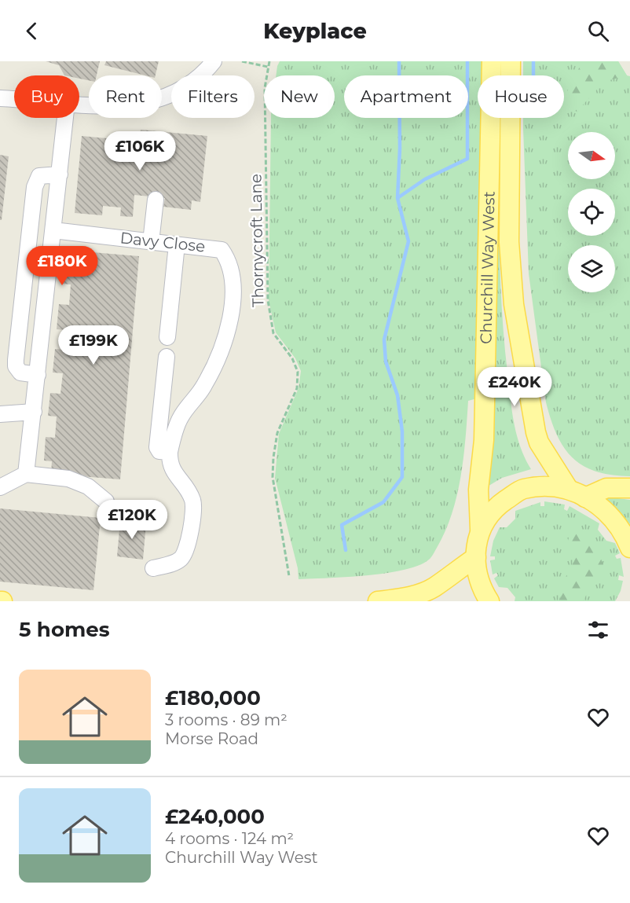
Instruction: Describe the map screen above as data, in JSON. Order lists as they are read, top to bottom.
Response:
{
  "streets": {
    "main road": ["Churchill Way West"],
    "street": ["Davy Close"],
    "path": ["Thornycroft Lane"]
  },
  "north": "right",
  "page": {
    "header": "Keyplace",
    "chip": [
      "Buy",
      "Rent",
      "Filters",
      "New",
      "Apartment",
      "House"
    ],
    "price": [
      "£106K",
      "£180K",
      "£199K",
      "£240K",
      "£120K"
    ],
    "heading": "5 homes",
    "list": [
      {
        "name": "£180,000",
        "note": "3 rooms · 89 m² · Morse Road"
      },
      {
        "name": "£240,000",
        "note": "4 rooms · 124 m² · Churchill Way West"
      }
    ]
  }
}
